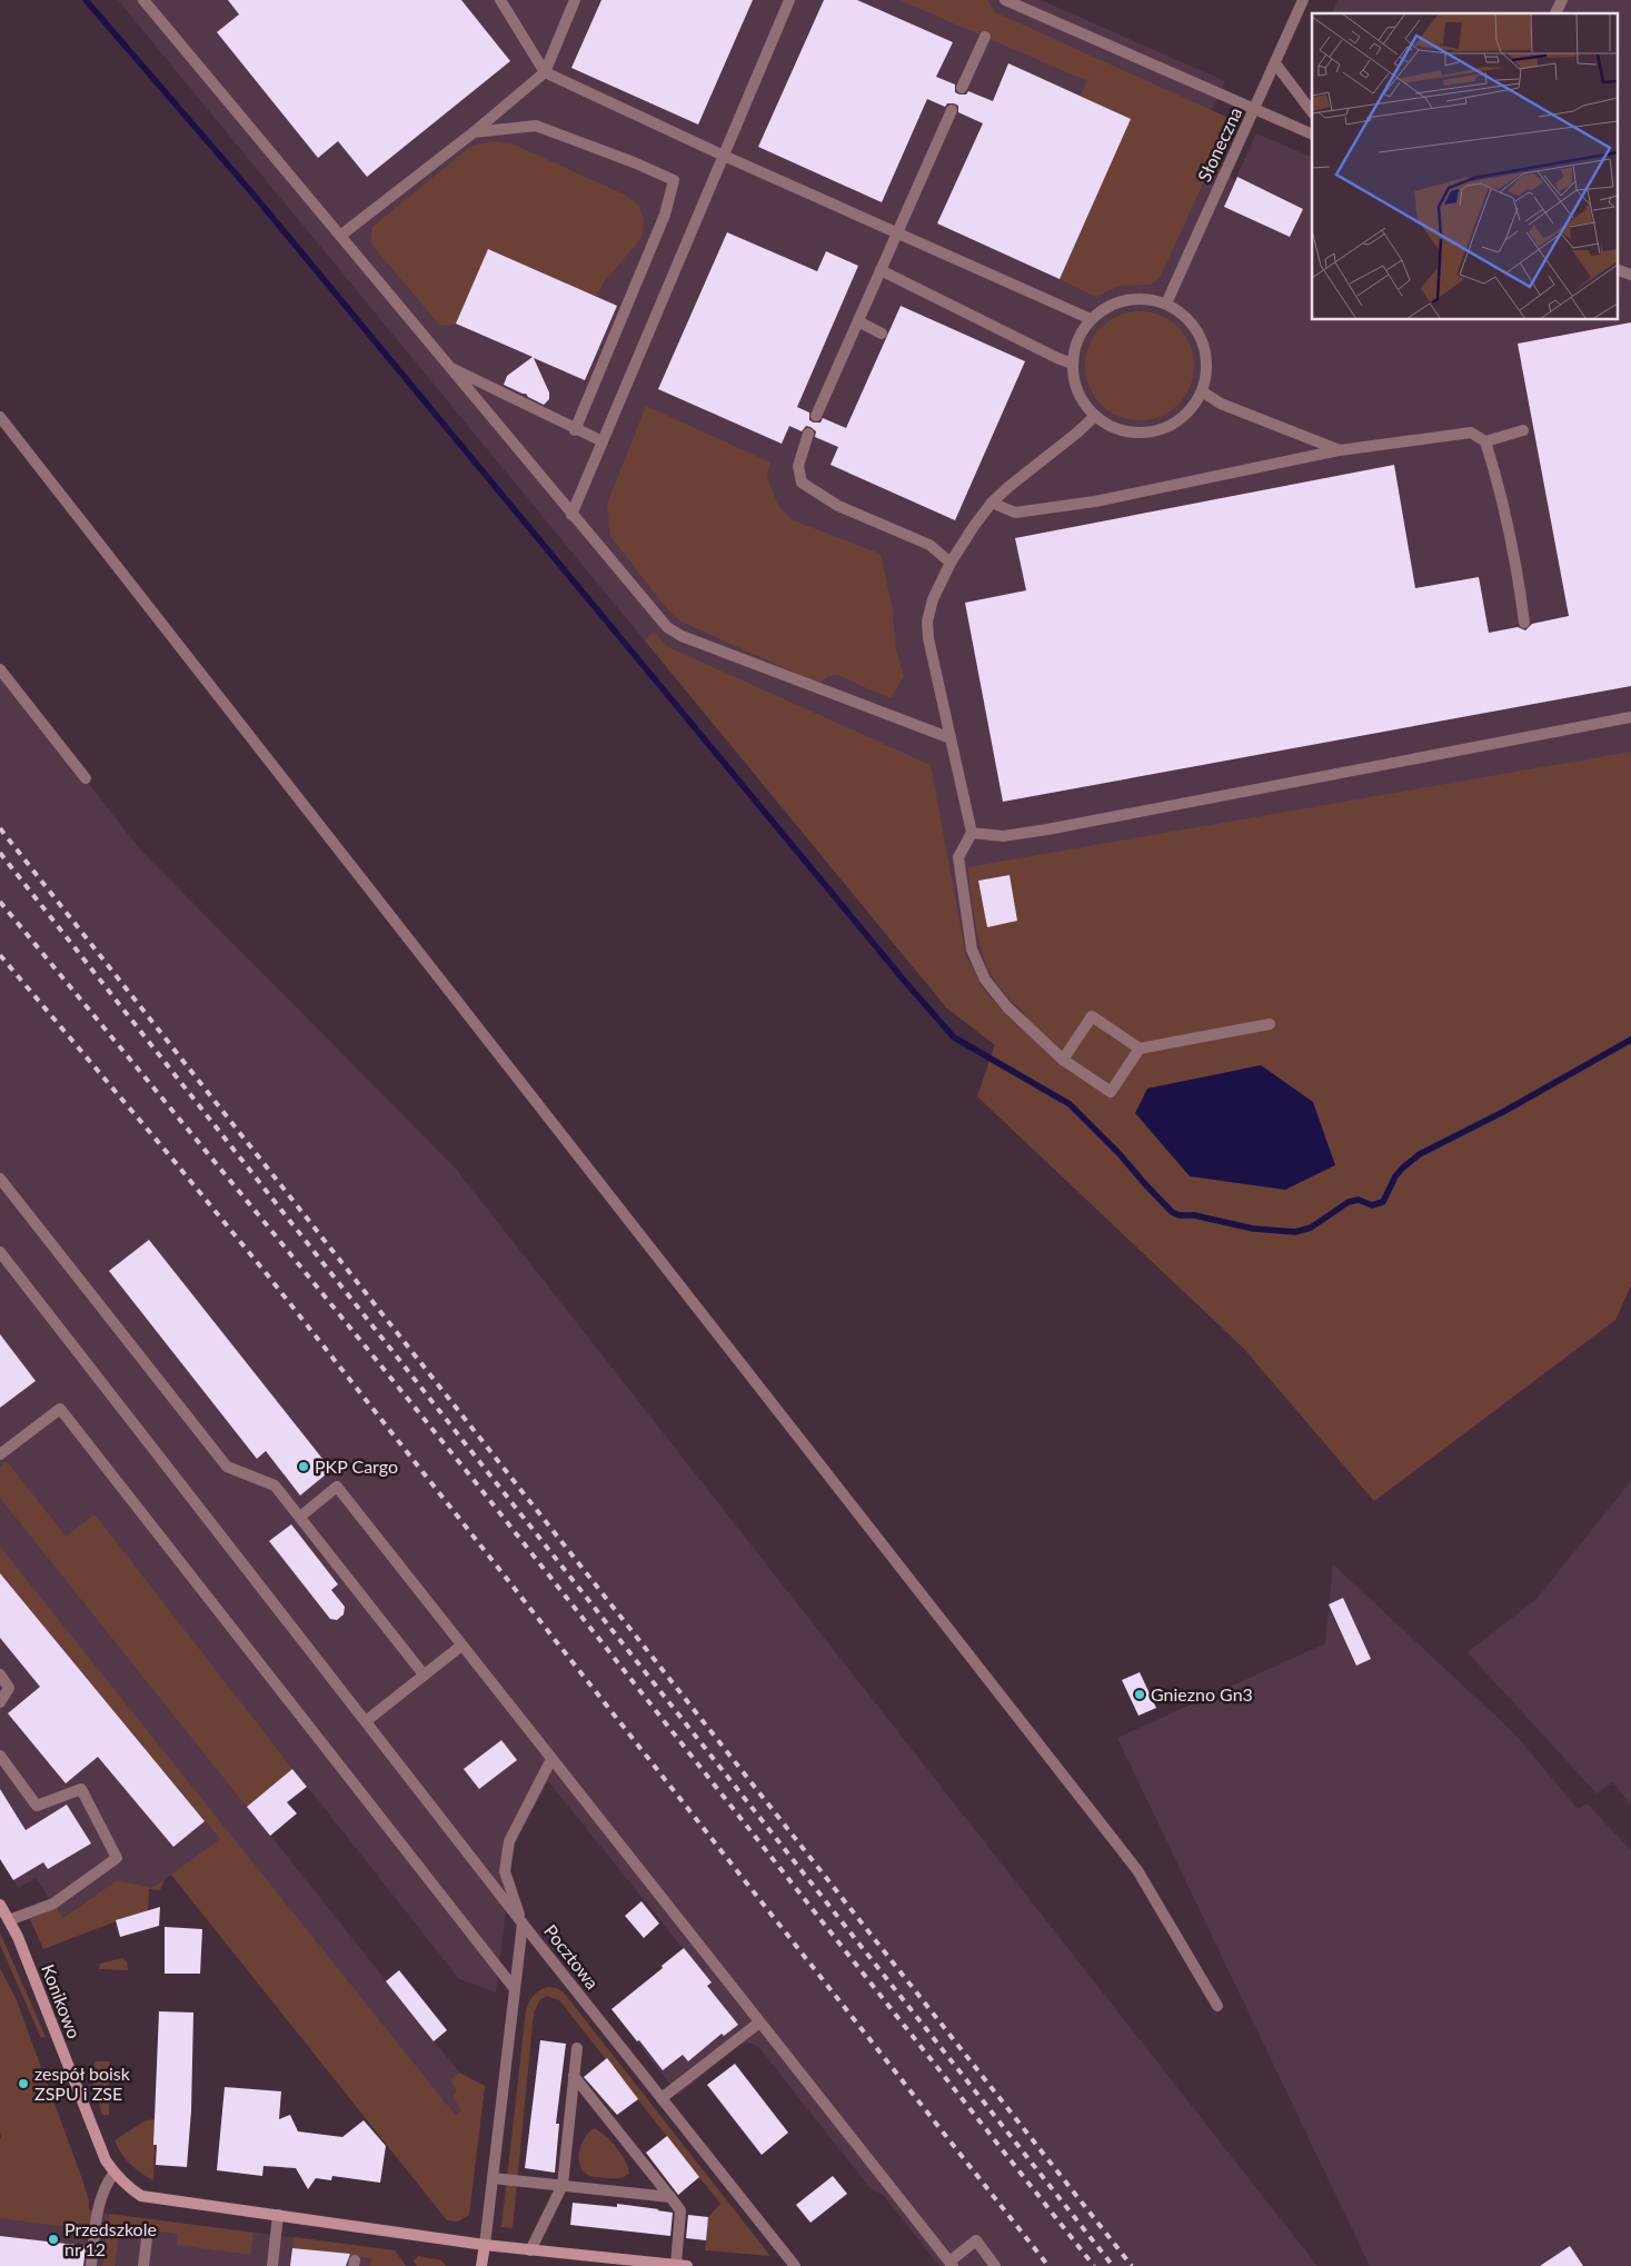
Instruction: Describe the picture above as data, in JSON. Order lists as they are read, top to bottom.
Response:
{
  "streets": {
    "street": ["Słoneczna", "Pocztowa", "Konikowo"]
  },
  "places": [
    "PKP Cargo",
    "Gniezno Gn3",
    "zespół boisk ZSPU i ZSE",
    "Przedszkole nr 12"
  ]
}
